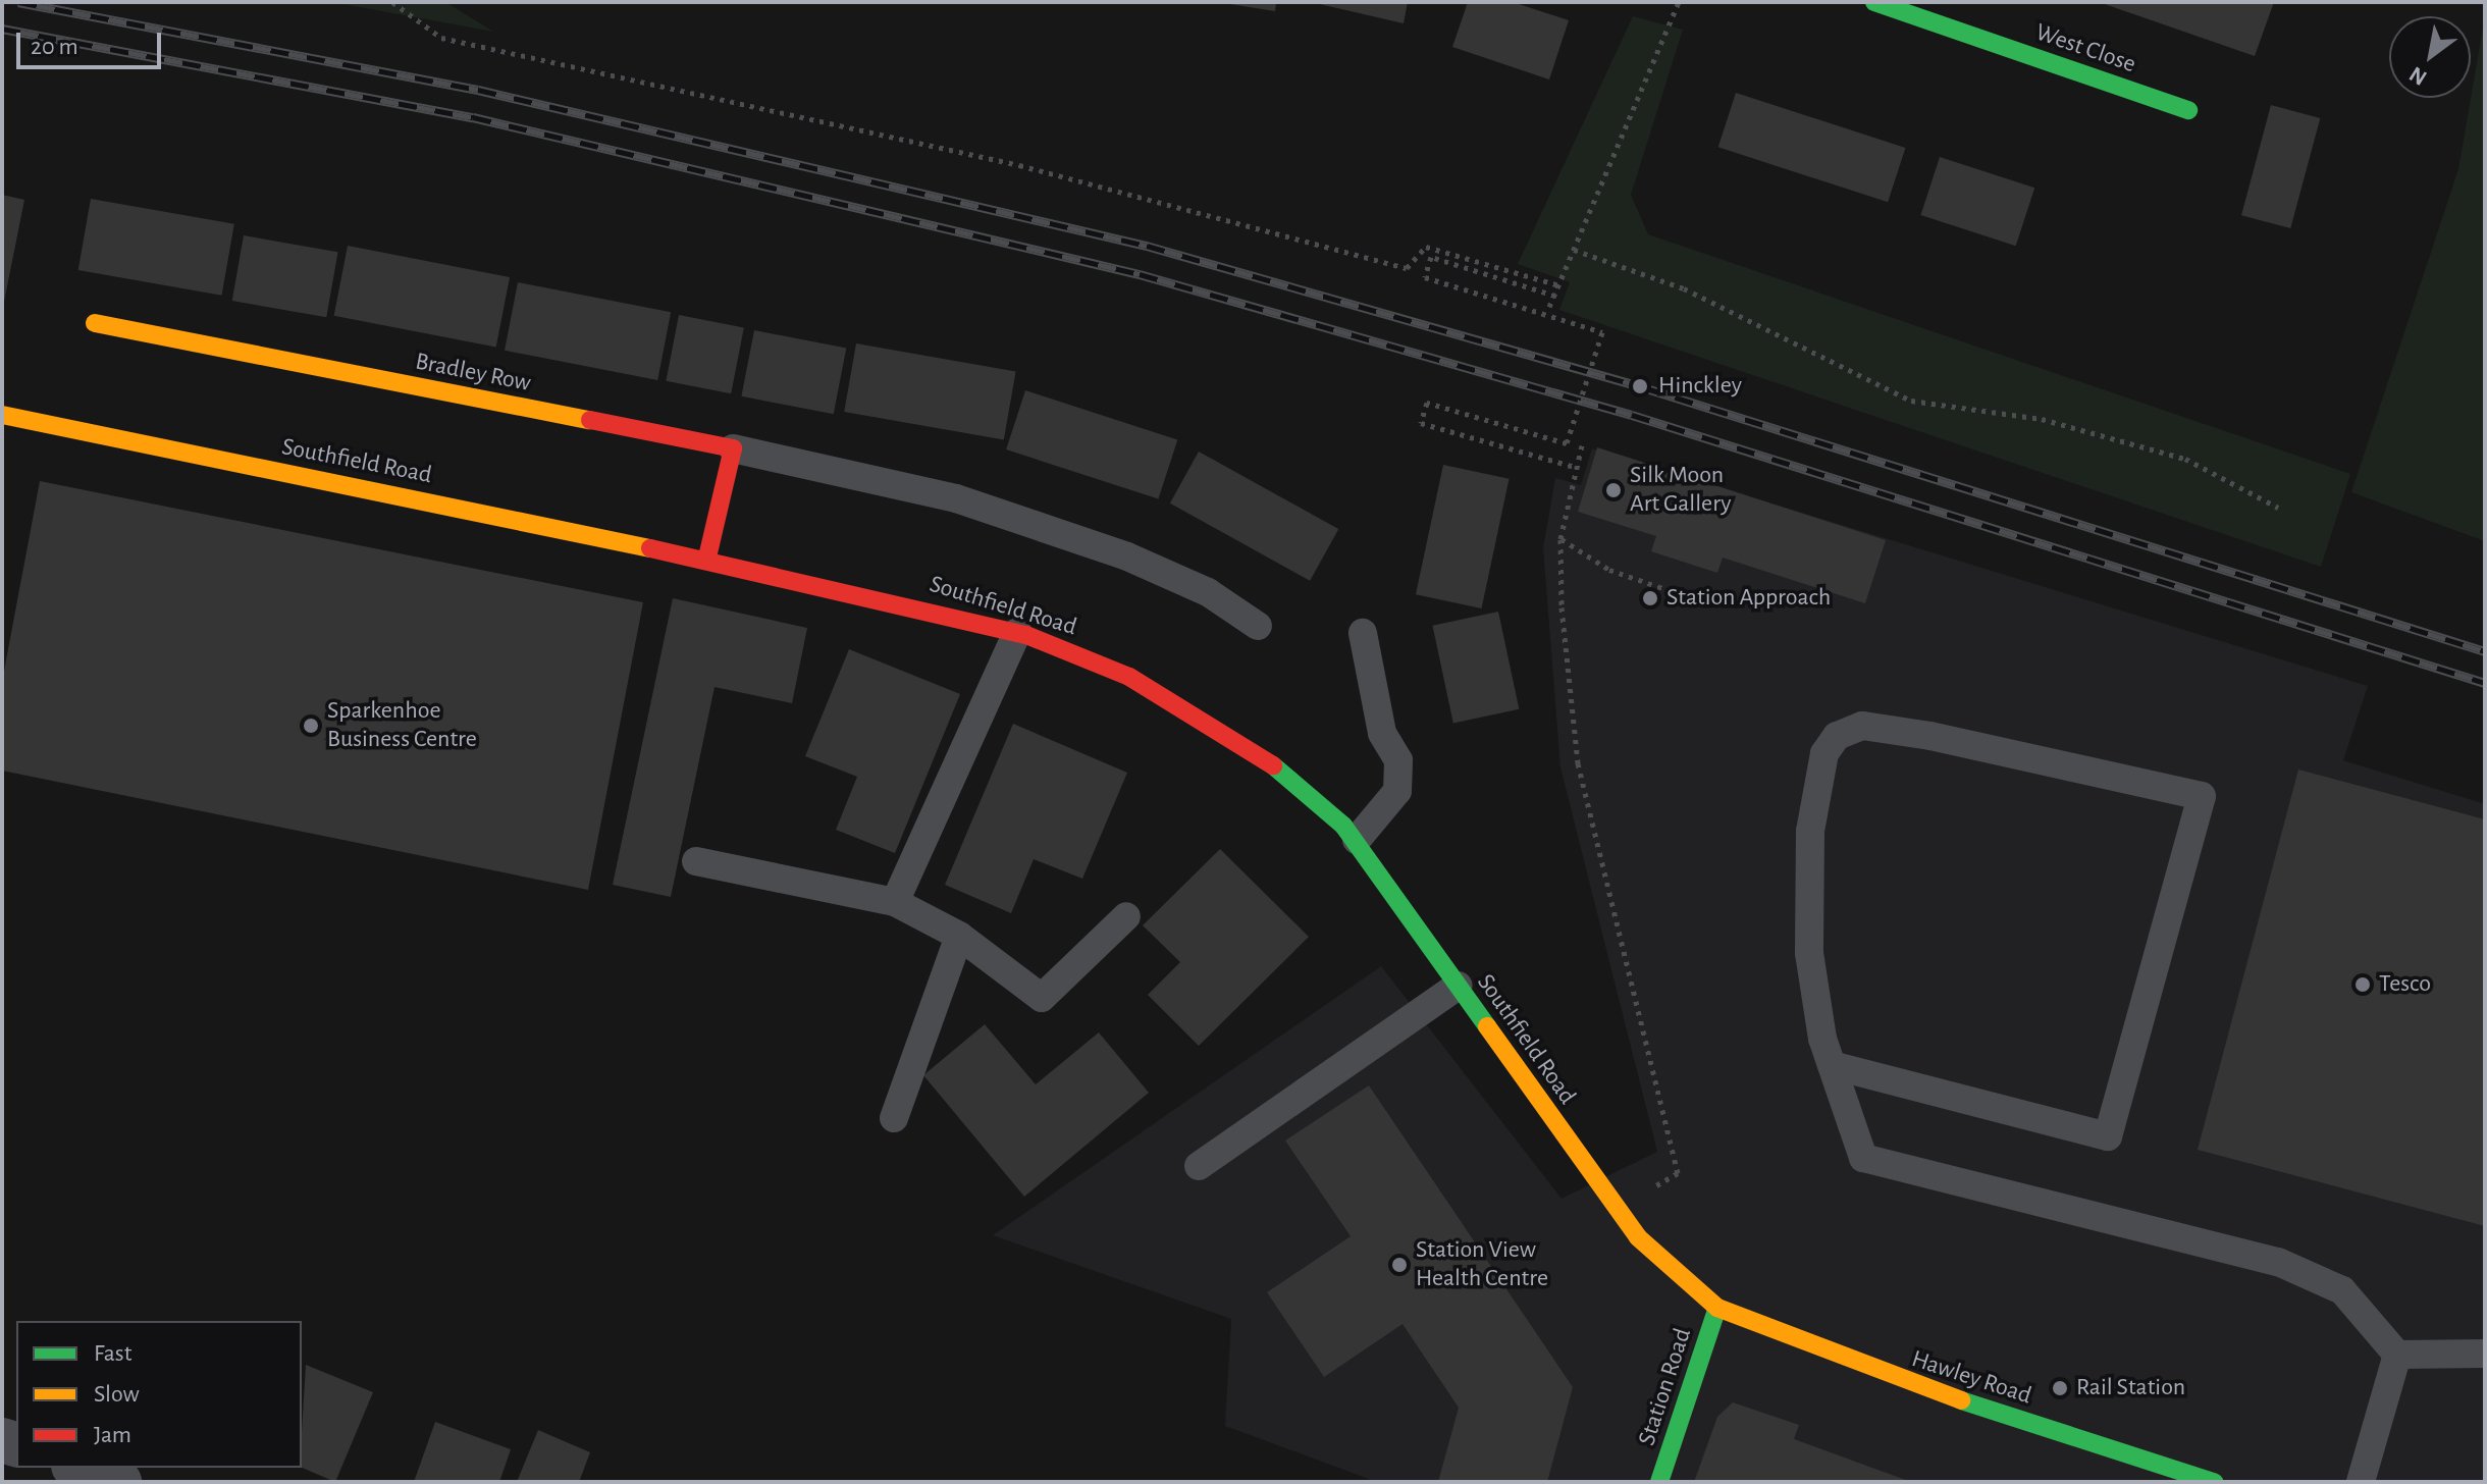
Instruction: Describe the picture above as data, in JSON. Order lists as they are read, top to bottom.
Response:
{
  "streets": {
    "main road": [
      "West Close",
      "Bradley Row",
      "Southfield Road",
      "Hawley Road",
      "Station Road"
    ]
  },
  "crossings": [
    ["Southfield Road", "Hawley Road"],
    ["Southfield Road", "Station Road"],
    ["Hawley Road", "Station Road"]
  ],
  "places": [
    "Hinckley",
    "Silk Moon Art Gallery",
    "Station Approach",
    "Sparkenhoe Business Centre",
    "Tesco",
    "Station View Health Centre",
    "Rail Station"
  ],
  "legend": ["Fast", "Slow", "Jam"],
  "scale_bar": "20 m",
  "north": "bottom left"
}
